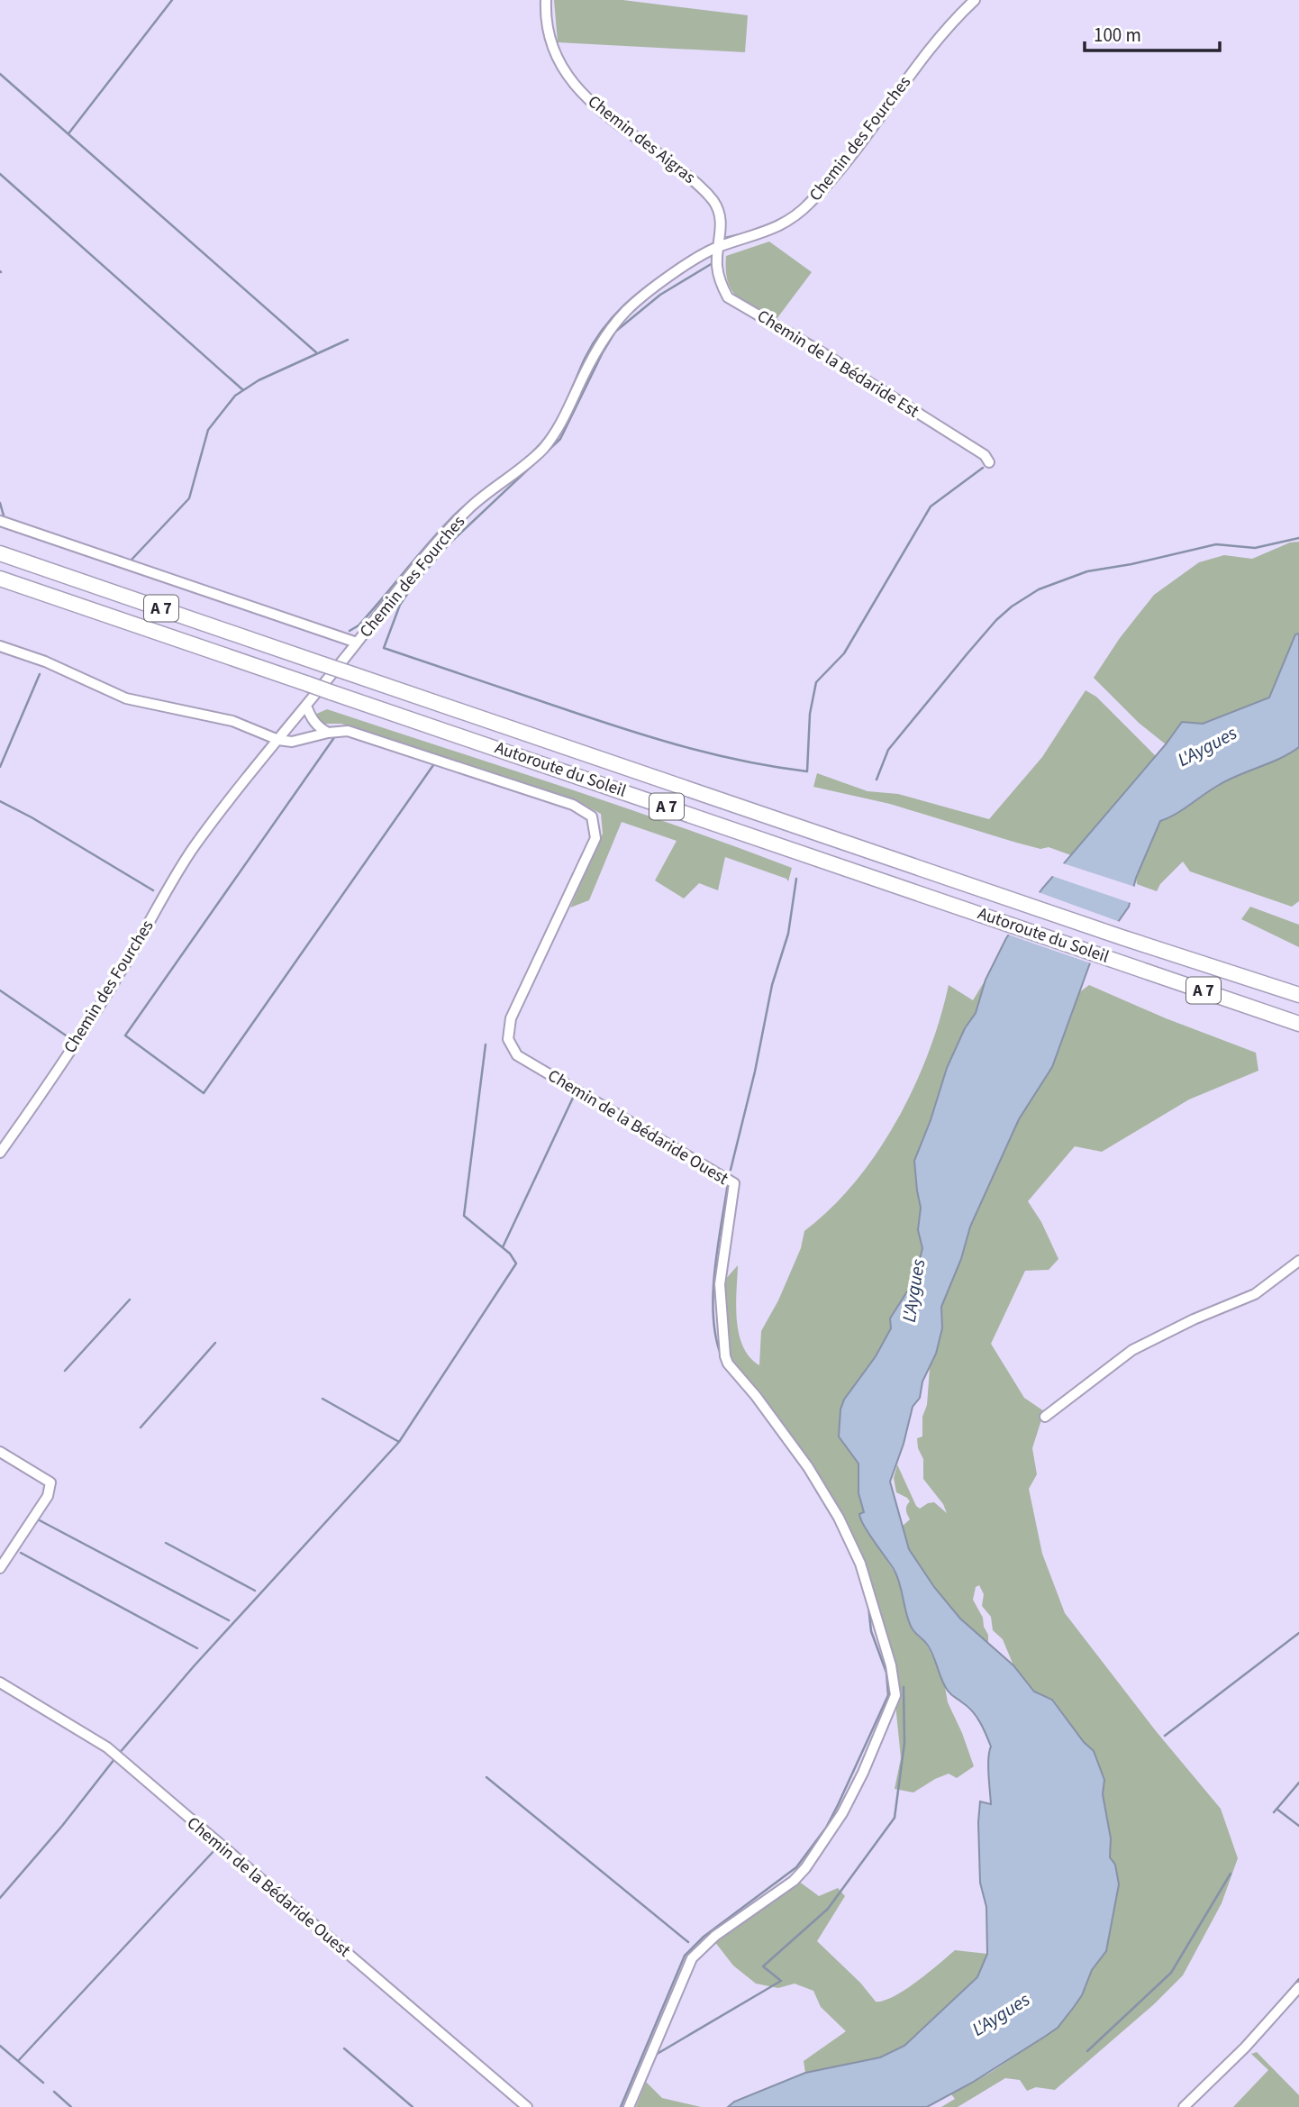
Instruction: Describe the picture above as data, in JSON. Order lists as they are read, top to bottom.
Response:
{
  "streets": {
    "highway": ["A 7", "Autoroute du Soleil"],
    "street": [
      "Chemin des Fourches",
      "Chemin des Aigras",
      "Chemin de la Bédaride Est",
      "Chemin de la Bédaride Ouest"
    ]
  },
  "crossings": [
    ["Chemin des Fourches", "Chemin des Aigras"],
    ["Chemin des Fourches", "Chemin de la Bédaride Est"],
    ["Chemin des Fourches", "Chemin de la Bédaride Ouest"],
    ["Chemin des Aigras", "Chemin de la Bédaride Est"]
  ],
  "water": ["L'Aygues"],
  "scale_bar": "100 m"
}
